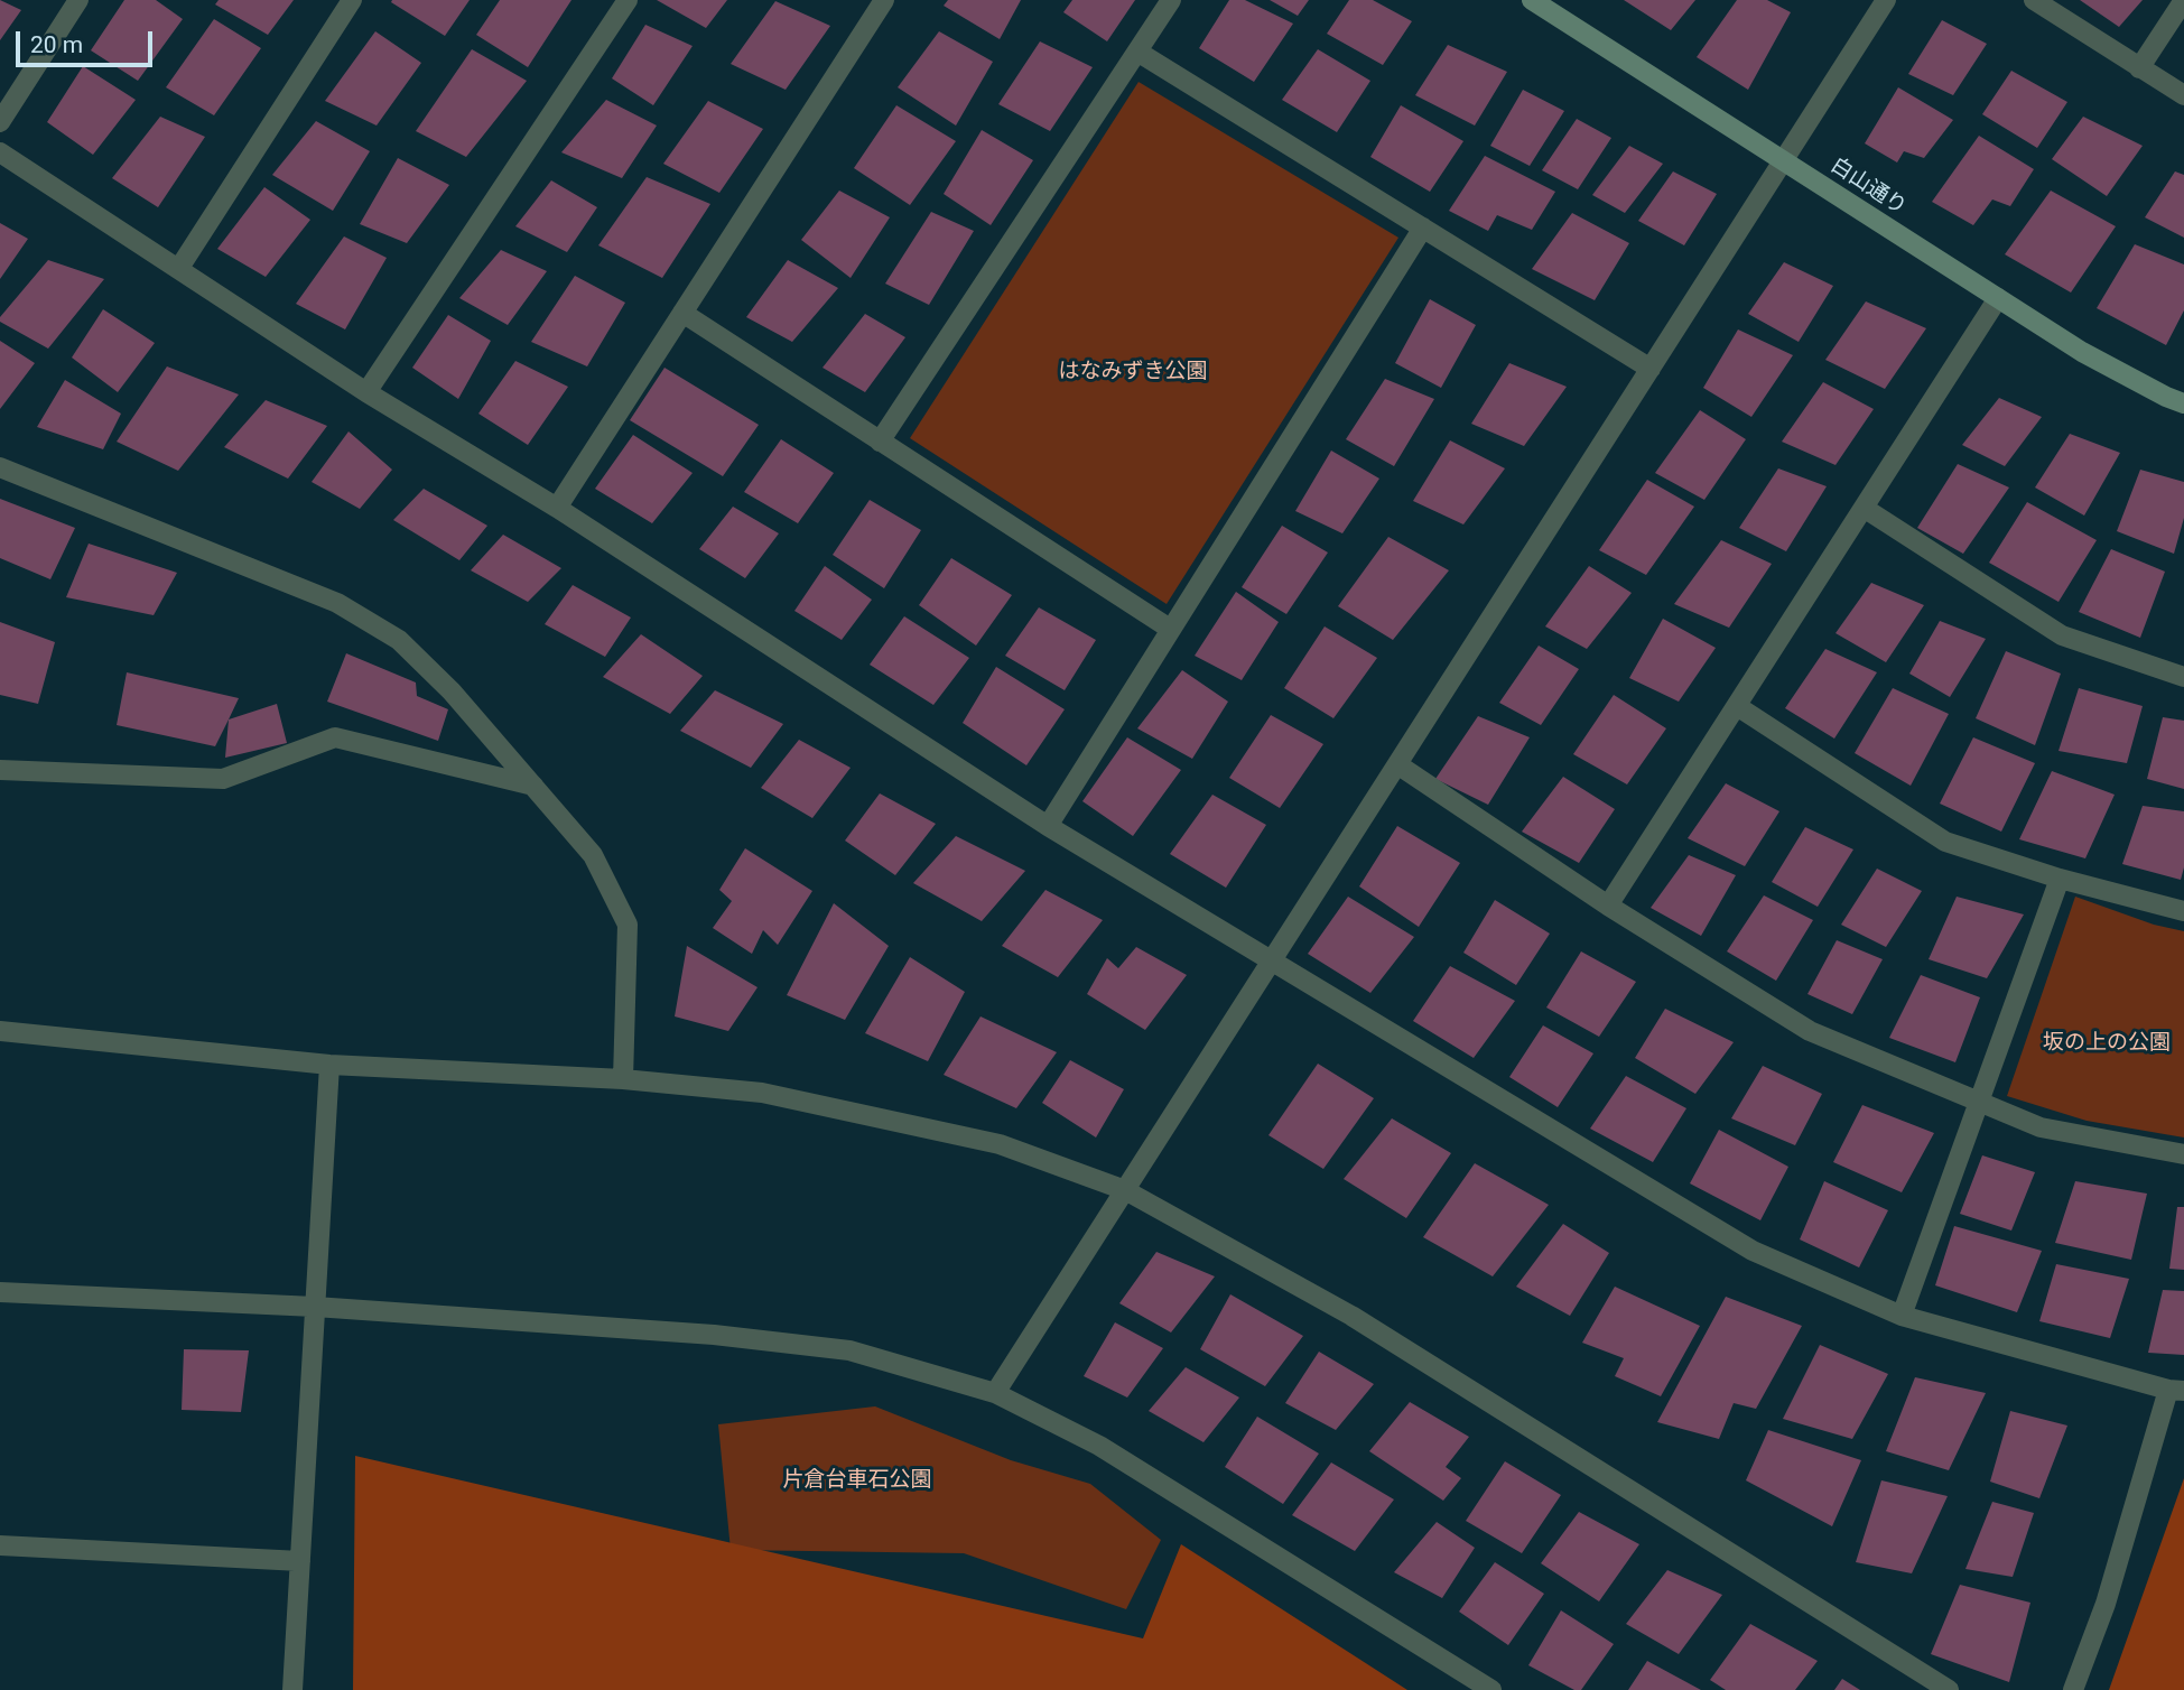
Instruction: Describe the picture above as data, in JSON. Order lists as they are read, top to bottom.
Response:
{
  "streets": {
    "street": ["白山通り"]
  },
  "parks": ["はなみずき公園", "坂の上の公園", "片倉台車石公園"],
  "scale_bar": "20 m"
}
